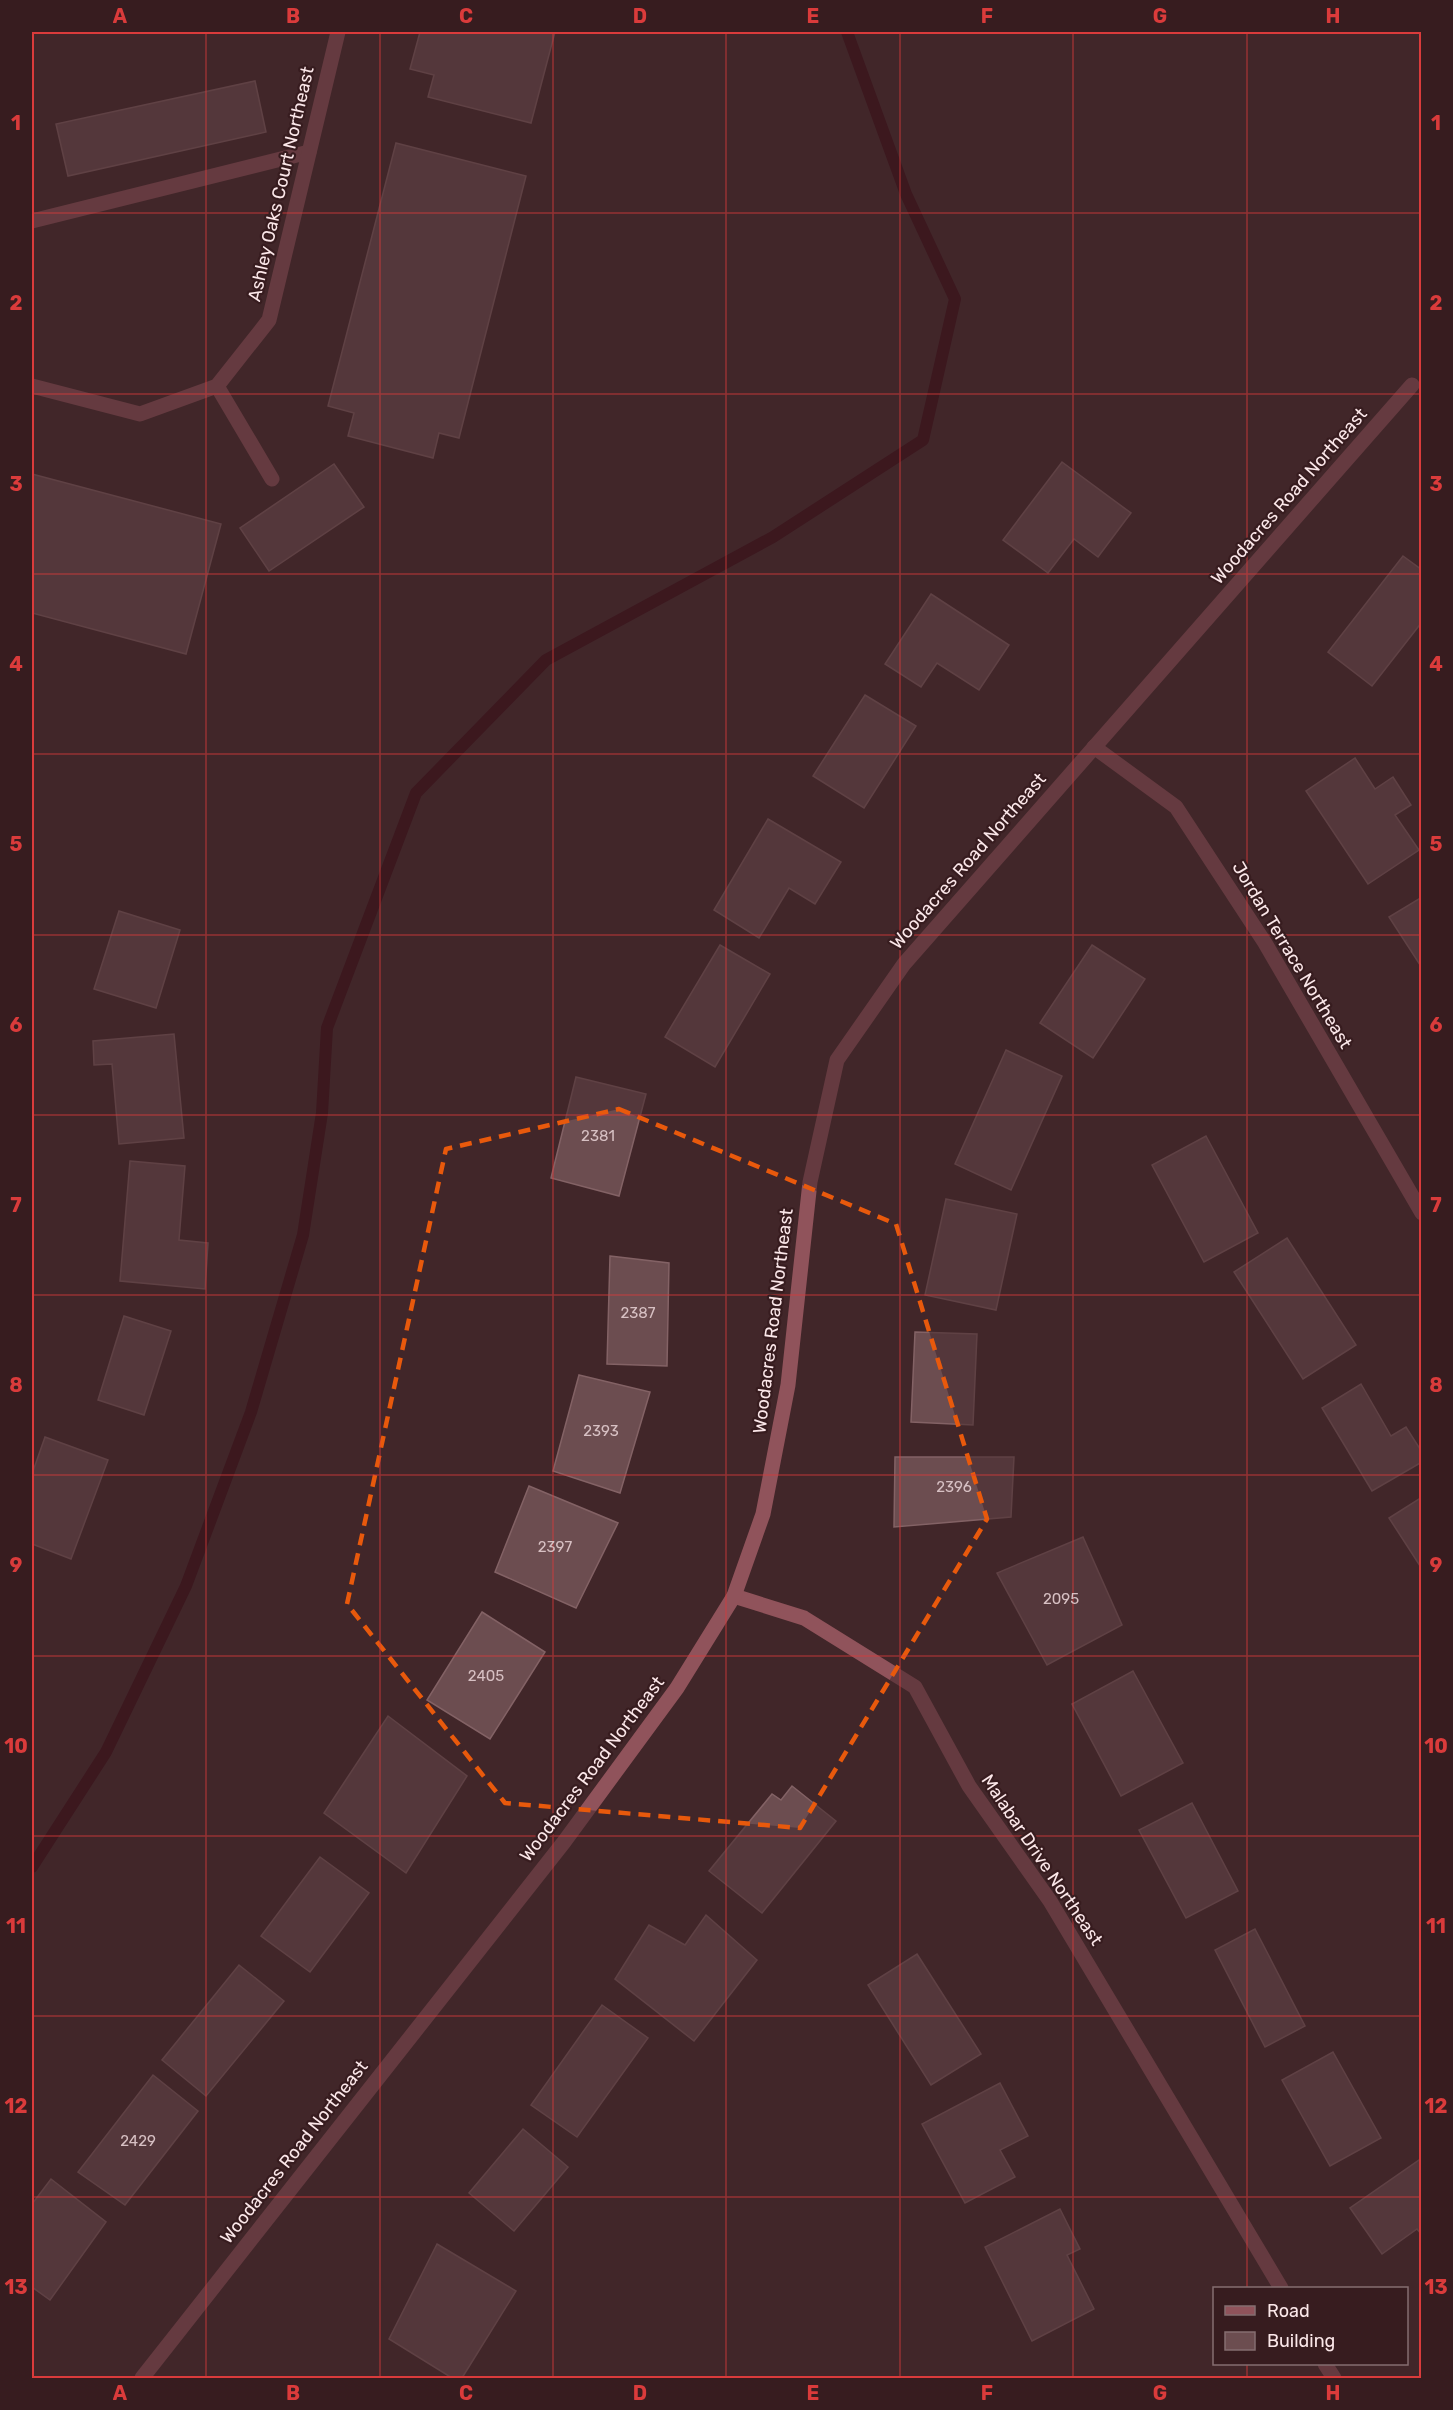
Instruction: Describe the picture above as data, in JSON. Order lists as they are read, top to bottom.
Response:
{
  "streets": {
    "street": [
      "Ashley Oaks Court Northeast",
      "Woodacres Road Northeast",
      "Jordan Terrace Northeast",
      "Malabar Drive Northeast"
    ]
  },
  "crossings": [
    ["Woodacres Road Northeast", "Jordan Terrace Northeast"],
    ["Woodacres Road Northeast", "Malabar Drive Northeast"]
  ],
  "house_numbers": [
    "2381",
    "2387",
    "2393",
    "2396",
    "2397",
    "2095",
    "2405",
    "2429"
  ],
  "legend": ["Road", "Building"],
  "grid": {
    "columns": [
      "A",
      "B",
      "C",
      "D",
      "E",
      "F",
      "G",
      "H"
    ],
    "rows": [
      "1",
      "2",
      "3",
      "4",
      "5",
      "6",
      "7",
      "8",
      "9",
      "10",
      "11",
      "12",
      "13"
    ]
  }
}
